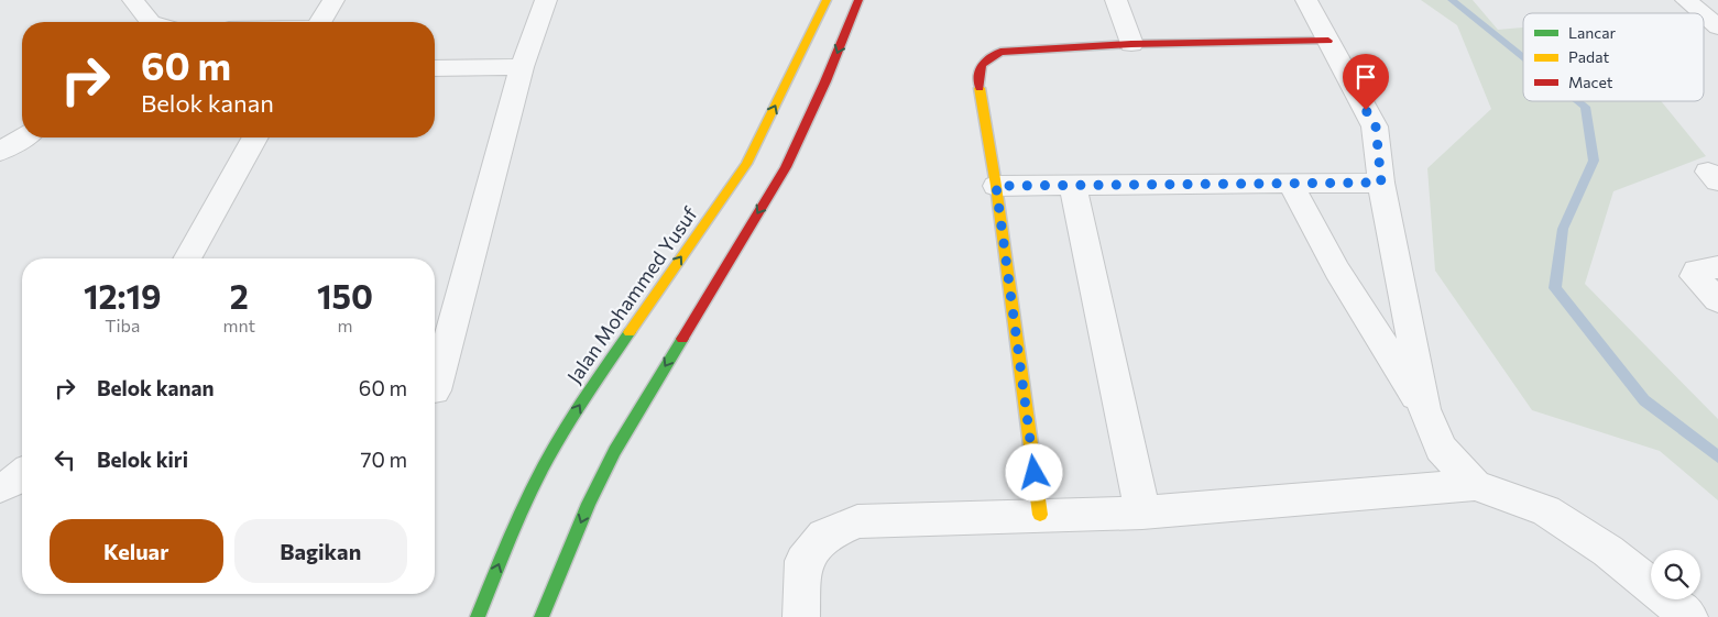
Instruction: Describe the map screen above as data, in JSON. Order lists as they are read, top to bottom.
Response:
{
  "streets": {
    "main road": ["Jalan Mohammed Yusuf"]
  },
  "legend": ["Lancar", "Padat", "Macet"],
  "page": {
    "turn": ["60 m", "Belok kanan"],
    "eta": [
      "12:19",
      "Tiba",
      "2",
      "mnt",
      "150",
      "m"
    ],
    "list": [
      {
        "name": "Belok kanan",
        "value": "60 m"
      },
      {
        "name": "Belok kiri",
        "value": "70 m"
      }
    ],
    "buttons": ["Keluar", "Bagikan"]
  }
}
